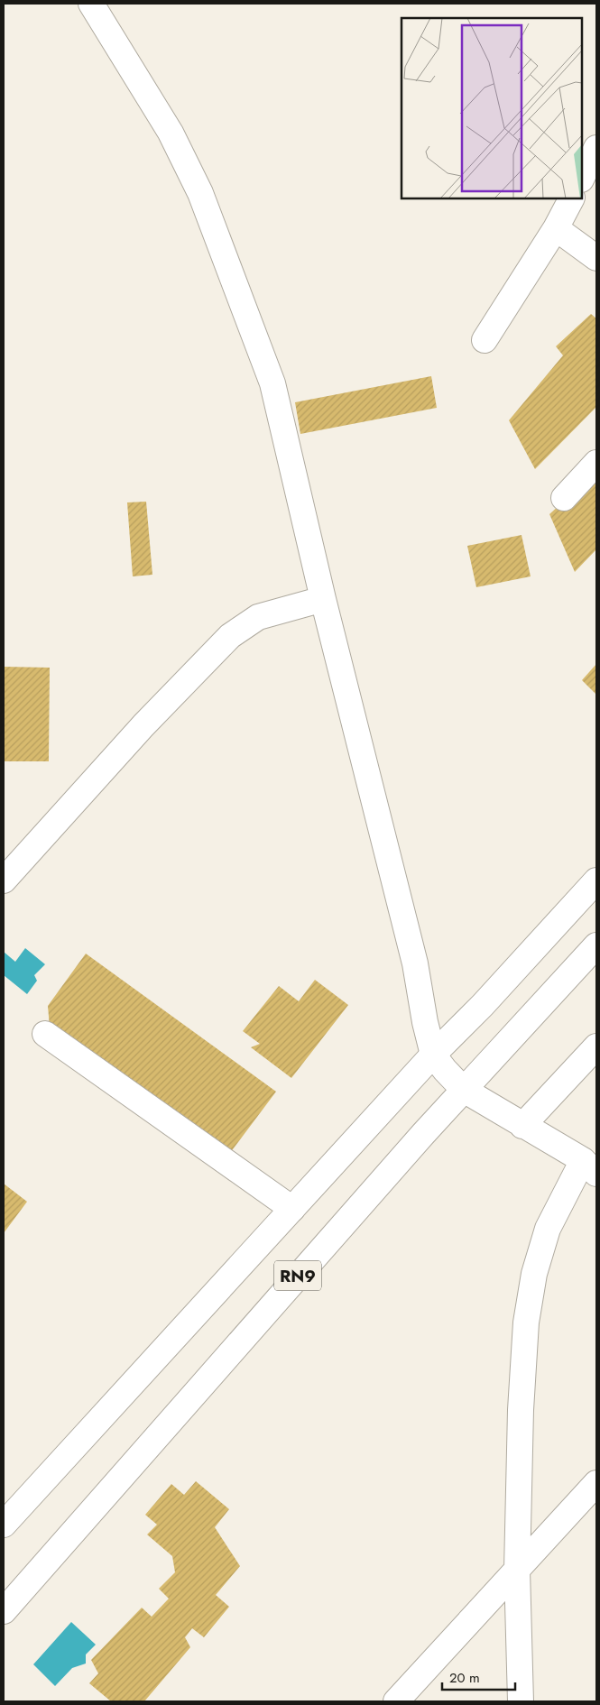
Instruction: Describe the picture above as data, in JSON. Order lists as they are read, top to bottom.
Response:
{
  "streets": {
    "street": ["RN9"]
  },
  "scale_bar": "20 m"
}
